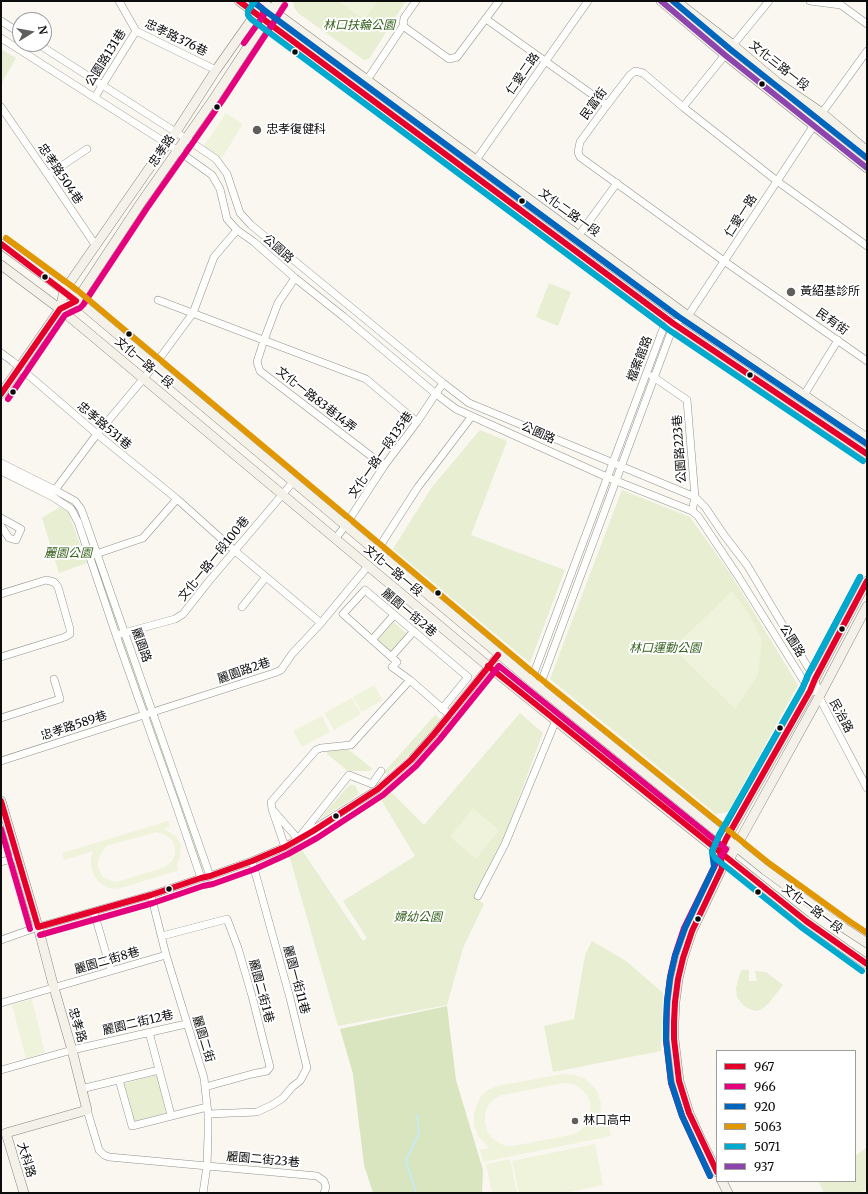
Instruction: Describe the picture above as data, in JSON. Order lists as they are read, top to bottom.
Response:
{
  "streets": {
    "street": [
      "忠孝路376巷",
      "公園路131巷",
      "文化三路一段",
      "仁愛二路",
      "民富街",
      "忠孝路",
      "忠孝路504巷",
      "文化二路一段",
      "仁愛一路",
      "公園路",
      "民有街",
      "檔案館路",
      "文化一路一段",
      "文化一路83巷14弄",
      "忠孝路531巷",
      "公園路223巷",
      "文化一路一段135巷",
      "文化一路一段100巷",
      "麗園一街2巷",
      "麗園路",
      "麗園路2巷",
      "民治路",
      "忠孝路589巷",
      "麗園二街8巷",
      "麗園一街11巷",
      "麗園二街1巷",
      "麗園二街12巷",
      "麗園二街",
      "大科路",
      "麗園二街23巷"
    ]
  },
  "crossings": [
    ["忠孝路376巷", "公園路131巷"],
    ["忠孝路376巷", "忠孝路"],
    ["公園路131巷", "公園路"],
    ["文化三路一段", "仁愛一路"],
    ["仁愛二路", "文化二路一段"],
    ["民富街", "仁愛一路"],
    ["民富街", "民有街"],
    ["忠孝路", "忠孝路504巷"],
    ["忠孝路", "文化二路一段"],
    ["忠孝路", "公園路"],
    ["忠孝路", "文化一路一段"],
    ["忠孝路", "忠孝路531巷"],
    ["忠孝路", "麗園二街8巷"],
    ["忠孝路", "麗園二街12巷"],
    ["忠孝路", "麗園二街"],
    ["忠孝路", "麗園二街23巷"],
    ["文化二路一段", "仁愛一路"],
    ["仁愛一路", "民有街"],
    ["仁愛一路", "檔案館路"],
    ["公園路", "檔案館路"],
    ["公園路", "公園路223巷"],
    ["公園路", "文化一路一段135巷"],
    ["公園路", "民治路"],
    ["檔案館路", "文化一路一段"],
    ["檔案館路", "公園路223巷"],
    ["文化一路一段", "文化一路一段135巷"],
    ["文化一路一段", "文化一路一段100巷"],
    ["文化一路一段", "麗園路2巷"],
    ["文化一路83巷14弄", "文化一路一段135巷"],
    ["忠孝路531巷", "文化一路一段100巷"],
    ["忠孝路531巷", "麗園路2巷"],
    ["文化一路一段100巷", "麗園路"],
    ["麗園路", "麗園路2巷"],
    ["麗園路", "忠孝路589巷"],
    ["麗園路2巷", "忠孝路589巷"],
    ["麗園二街8巷", "麗園二街"],
    ["麗園一街11巷", "麗園二街"],
    ["麗園二街1巷", "麗園二街"],
    ["麗園二街12巷", "麗園二街"],
    ["麗園二街", "麗園二街23巷"]
  ],
  "parks": [
    "林口扶輪公園",
    "麗園公園",
    "林口運動公園",
    "婦幼公園"
  ],
  "places": ["忠孝復健科", "黃紹基診所", "林口高中"],
  "lines": [
    "transit line 967",
    "transit line 966",
    "transit line 920",
    "transit line 5071",
    "transit line 937",
    "transit line 5063"
  ],
  "legend": [
    "967",
    "966",
    "920",
    "5063",
    "5071",
    "937"
  ],
  "north": "right"
}
